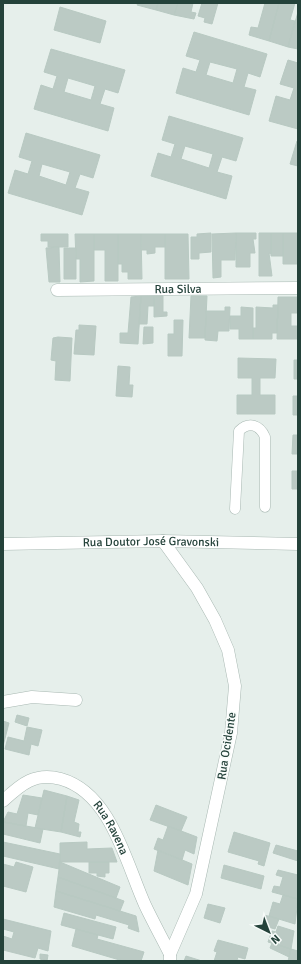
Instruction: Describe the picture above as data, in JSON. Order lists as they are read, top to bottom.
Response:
{
  "streets": {
    "street": [
      "Rua Silva",
      "Rua Doutor José Gravonski",
      "Rua Ocidente",
      "Rua Ravena"
    ]
  },
  "crossings": [
    ["Rua Doutor José Gravonski", "Rua Ocidente"],
    ["Rua Ocidente", "Rua Ravena"]
  ],
  "north": "bottom right"
}
